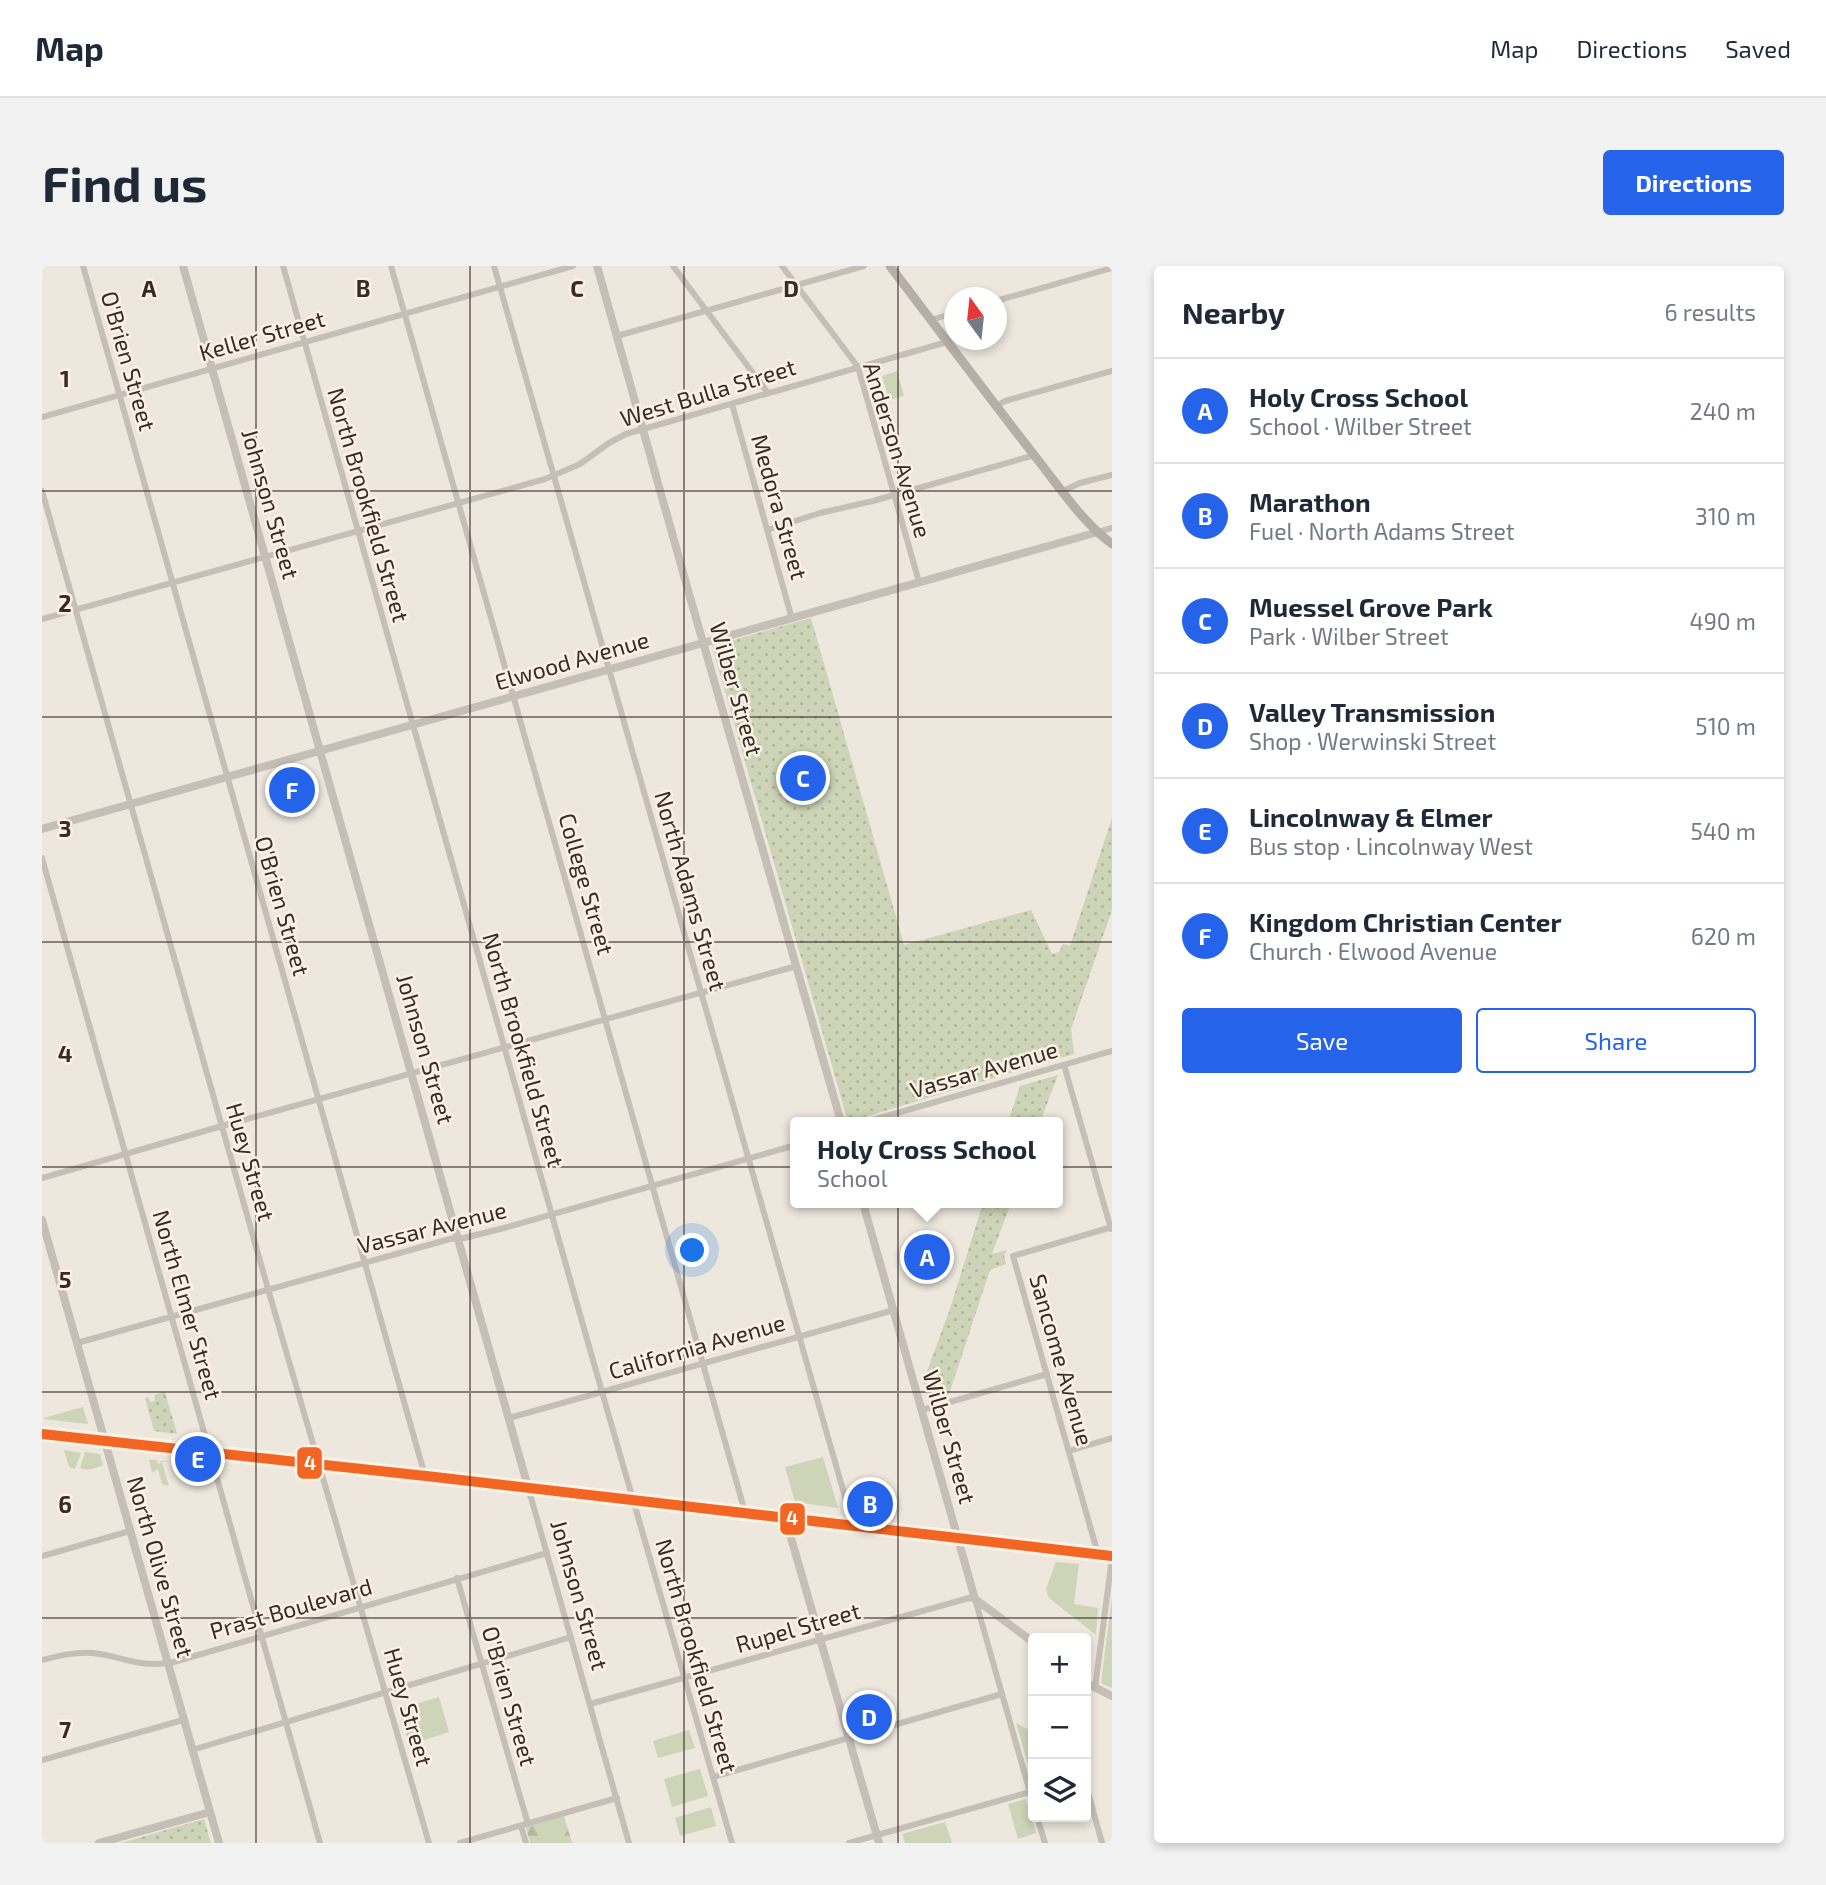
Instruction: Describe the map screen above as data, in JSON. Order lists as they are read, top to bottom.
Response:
{
  "streets": {
    "street": [
      "Keller Street",
      "O'Brien Street",
      "West Bulla Street",
      "Anderson Avenue",
      "Johnson Street",
      "North Brookfield Street",
      "Medora Street",
      "Elwood Avenue",
      "Wilber Street",
      "College Street",
      "North Adams Street",
      "Vassar Avenue",
      "Huey Street",
      "North Elmer Street",
      "California Avenue",
      "Sancome Avenue",
      "North Olive Street",
      "Prast Boulevard",
      "Rupel Street"
    ]
  },
  "crossings": [
    ["Keller Street", "O'Brien Street"],
    ["Keller Street", "Johnson Street"],
    ["Keller Street", "North Brookfield Street"],
    ["Keller Street", "College Street"],
    ["Keller Street", "North Adams Street"],
    ["O'Brien Street", "West Bulla Street"],
    ["O'Brien Street", "Elwood Avenue"],
    ["O'Brien Street", "Vassar Avenue"],
    ["O'Brien Street", "Prast Boulevard"],
    ["West Bulla Street", "Anderson Avenue"],
    ["West Bulla Street", "Johnson Street"],
    ["West Bulla Street", "North Brookfield Street"],
    ["West Bulla Street", "Medora Street"],
    ["West Bulla Street", "Wilber Street"],
    ["West Bulla Street", "College Street"],
    ["West Bulla Street", "North Adams Street"],
    ["West Bulla Street", "Huey Street"],
    ["Anderson Avenue", "Elwood Avenue"],
    ["Johnson Street", "Elwood Avenue"],
    ["Johnson Street", "Vassar Avenue"],
    ["Johnson Street", "California Avenue"],
    ["Johnson Street", "Prast Boulevard"],
    ["Johnson Street", "Rupel Street"],
    ["North Brookfield Street", "Elwood Avenue"],
    ["North Brookfield Street", "Vassar Avenue"],
    ["North Brookfield Street", "California Avenue"],
    ["North Brookfield Street", "Rupel Street"],
    ["Medora Street", "Elwood Avenue"],
    ["Elwood Avenue", "Wilber Street"],
    ["Elwood Avenue", "College Street"],
    ["Elwood Avenue", "North Adams Street"],
    ["Elwood Avenue", "Huey Street"],
    ["Wilber Street", "California Avenue"],
    ["Wilber Street", "Rupel Street"],
    ["College Street", "Vassar Avenue"],
    ["College Street", "California Avenue"],
    ["North Adams Street", "Vassar Avenue"],
    ["North Adams Street", "California Avenue"],
    ["Vassar Avenue", "Huey Street"],
    ["Vassar Avenue", "North Elmer Street"],
    ["Vassar Avenue", "North Olive Street"],
    ["Huey Street", "Prast Boulevard"],
    ["North Elmer Street", "Prast Boulevard"],
    ["North Olive Street", "Prast Boulevard"]
  ],
  "lines": ["transit line 4"],
  "north": "top",
  "page": {
    "header": "Map",
    "nav": ["Map", "Directions", "Saved"],
    "buttons": [
      "Directions",
      ["Save", "Share"]
    ],
    "title": "Find us",
    "heading": ["Nearby", "6 results"],
    "list": [
      {
        "mark": "A",
        "name": "Holy Cross School",
        "note": "School · Wilber Street",
        "value": "240 m"
      },
      {
        "mark": "B",
        "name": "Marathon",
        "note": "Fuel · North Adams Street",
        "value": "310 m"
      },
      {
        "mark": "C",
        "name": "Muessel Grove Park",
        "note": "Park · Wilber Street",
        "value": "490 m"
      },
      {
        "mark": "D",
        "name": "Valley Transmission",
        "note": "Shop · Werwinski Street",
        "value": "510 m"
      },
      {
        "mark": "E",
        "name": "Lincolnway & Elmer",
        "note": "Bus stop · Lincolnway West",
        "value": "540 m"
      },
      {
        "mark": "F",
        "name": "Kingdom Christian Center",
        "note": "Church · Elwood Avenue",
        "value": "620 m"
      }
    ],
    "pins": [
      "C",
      "F",
      "A",
      "E",
      "B",
      "D"
    ],
    "popup": ["Holy Cross School", "School"],
    "map_buttons": ["+", "−"]
  },
  "grid": {
    "columns": [
      "A",
      "B",
      "C",
      "D"
    ],
    "rows": [
      "1",
      "2",
      "3",
      "4",
      "5",
      "6",
      "7"
    ]
  }
}
